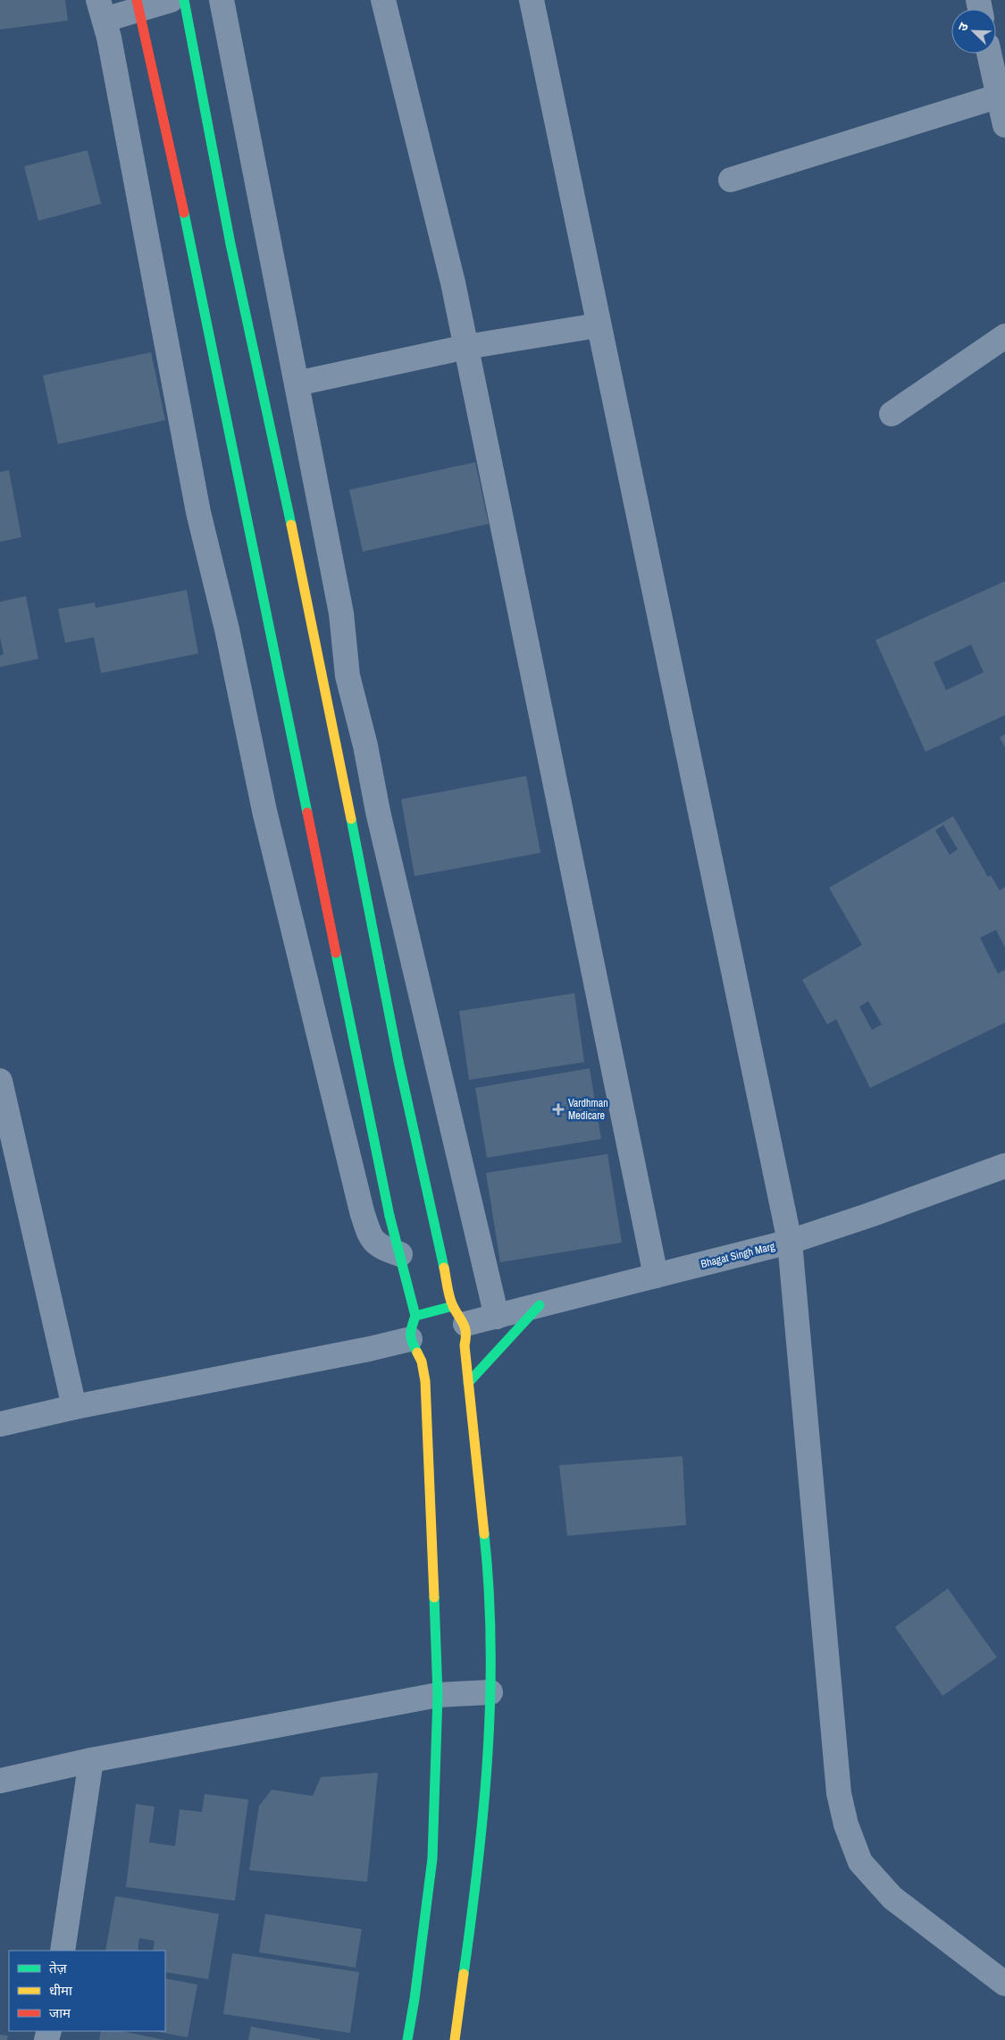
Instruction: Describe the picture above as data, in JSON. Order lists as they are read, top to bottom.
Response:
{
  "streets": {
    "street": ["Bhagat Singh Marg"]
  },
  "places": {
    "health": ["Vardhman Medicare"]
  },
  "legend": ["तेज़", "धीमा", "जाम"],
  "north": "top left"
}
